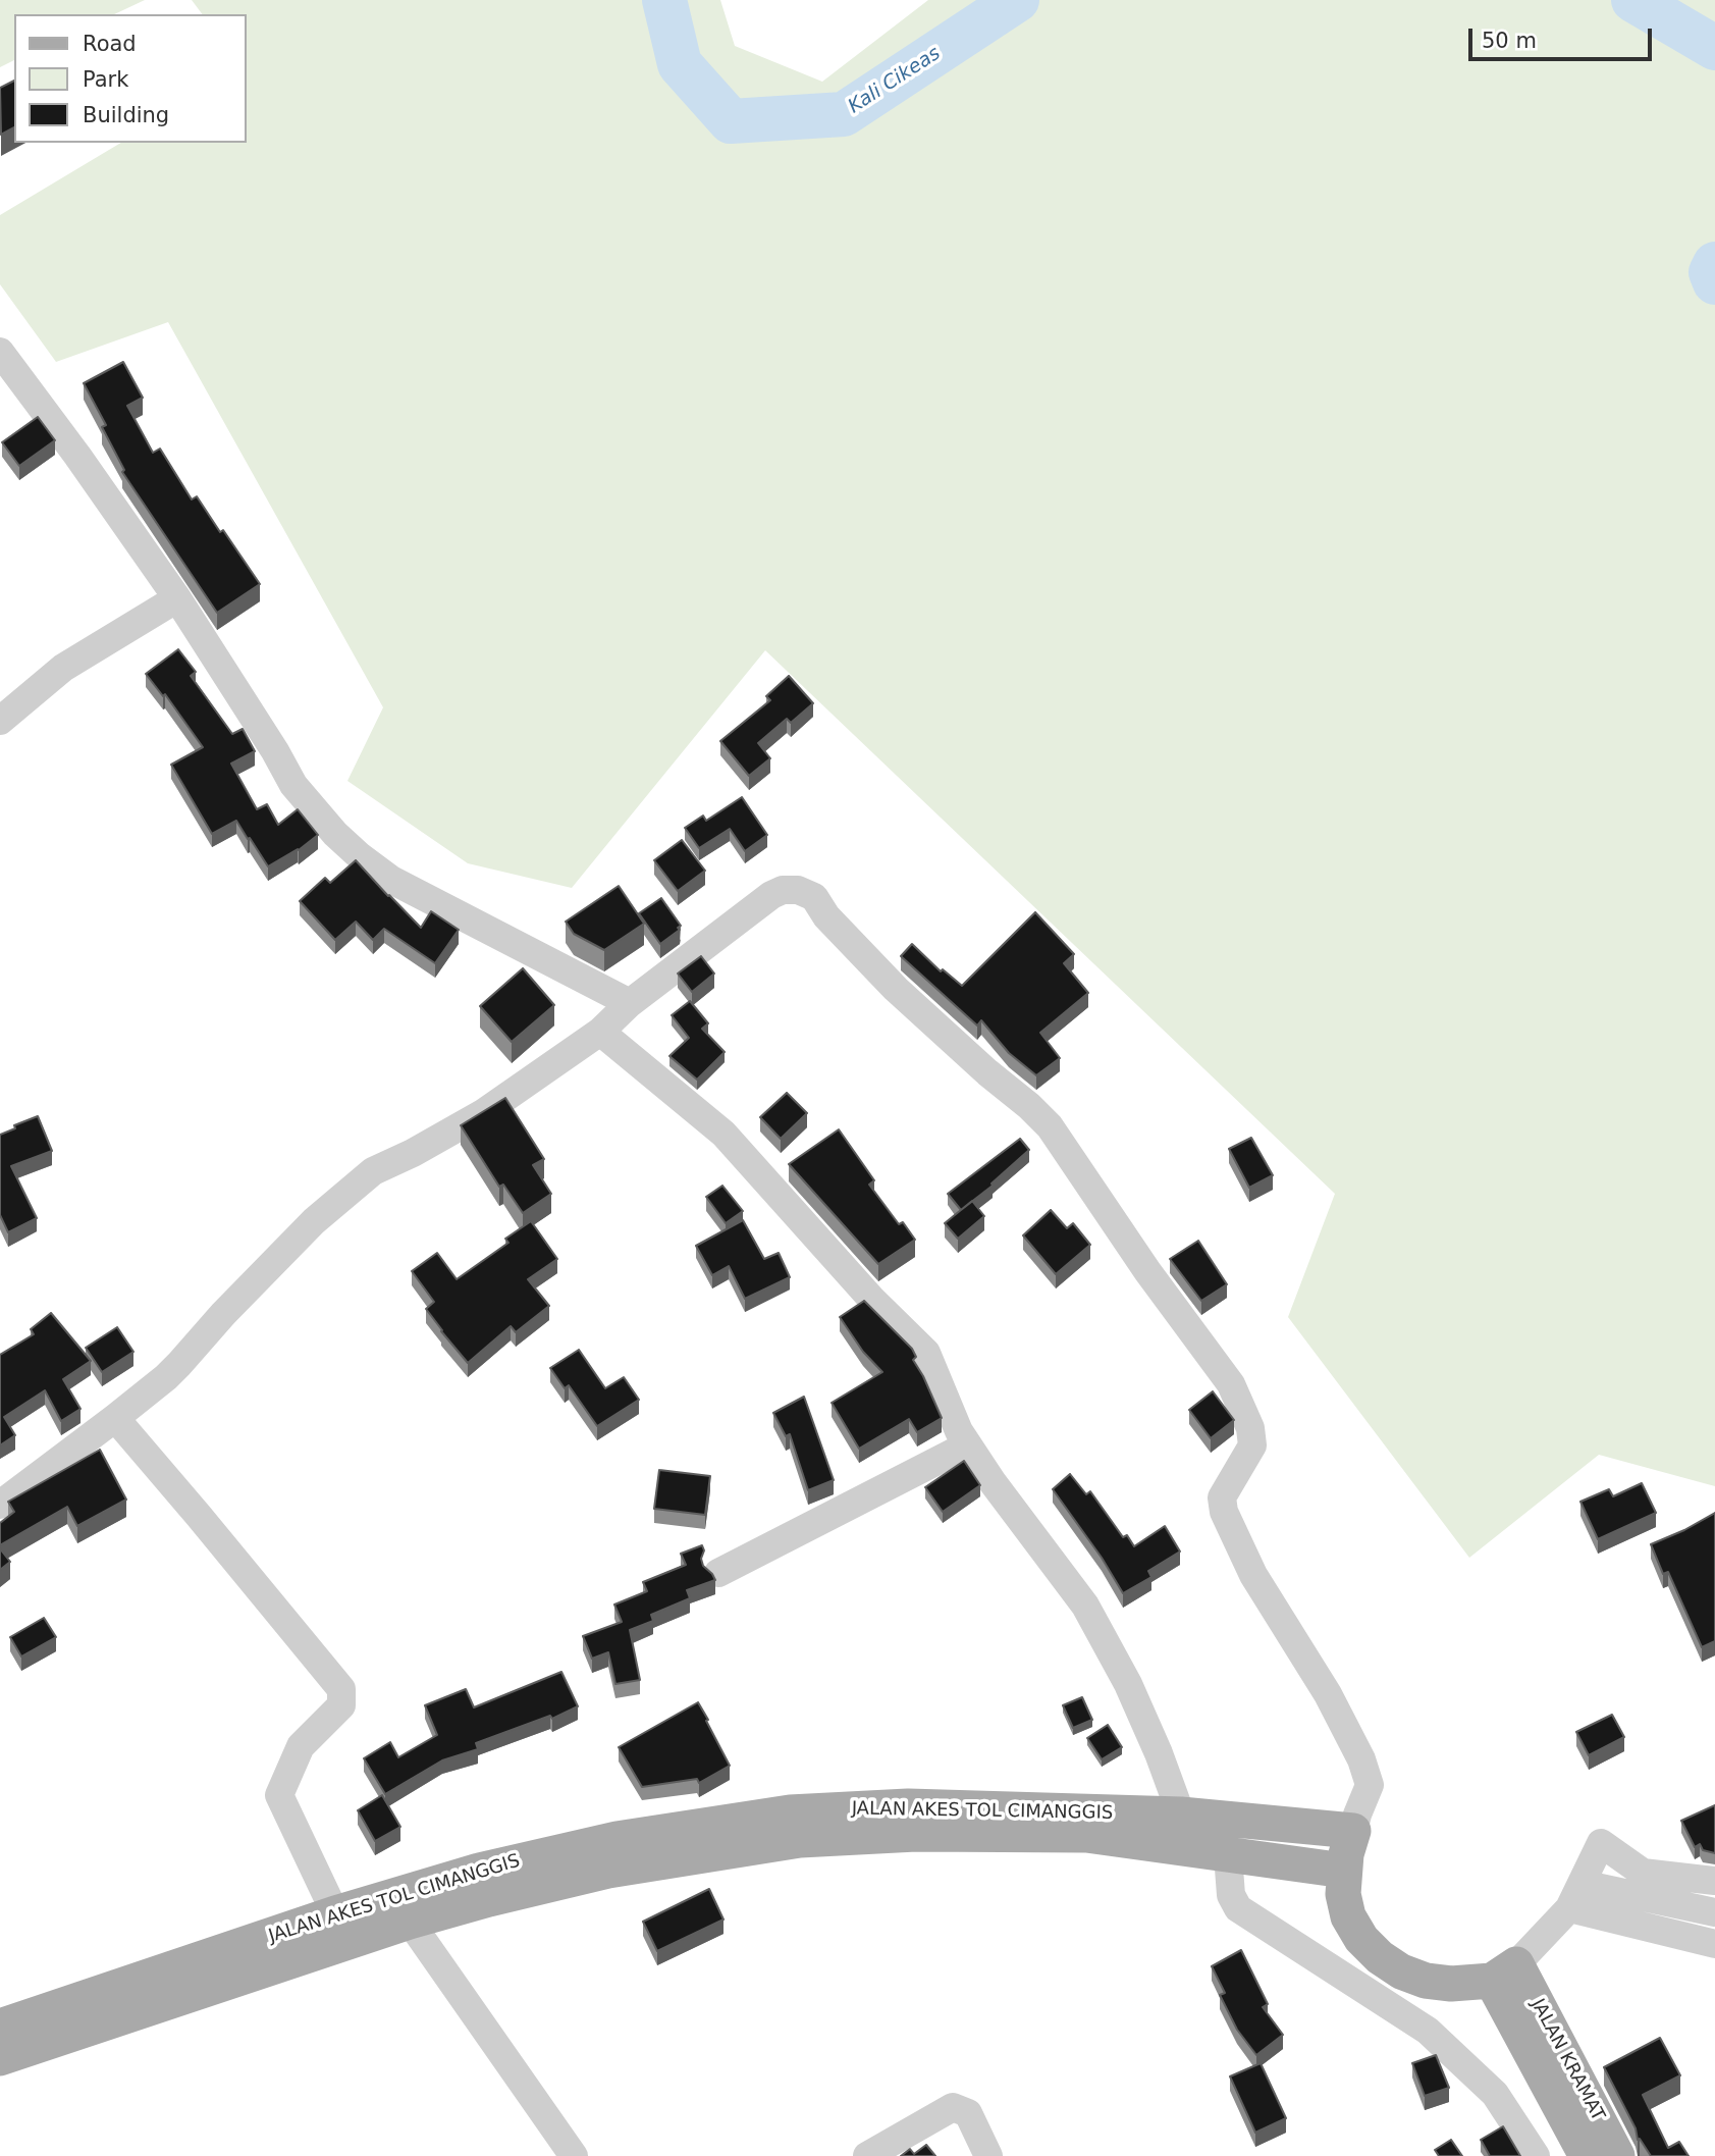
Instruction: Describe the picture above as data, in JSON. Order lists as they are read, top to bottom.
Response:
{
  "streets": {
    "main road": ["JALAN AKES TOL CIMANGGIS", "JALAN KRAMAT"]
  },
  "water": ["Kali Cikeas"],
  "legend": ["Road", "Park", "Building"],
  "scale_bar": "50 m"
}
